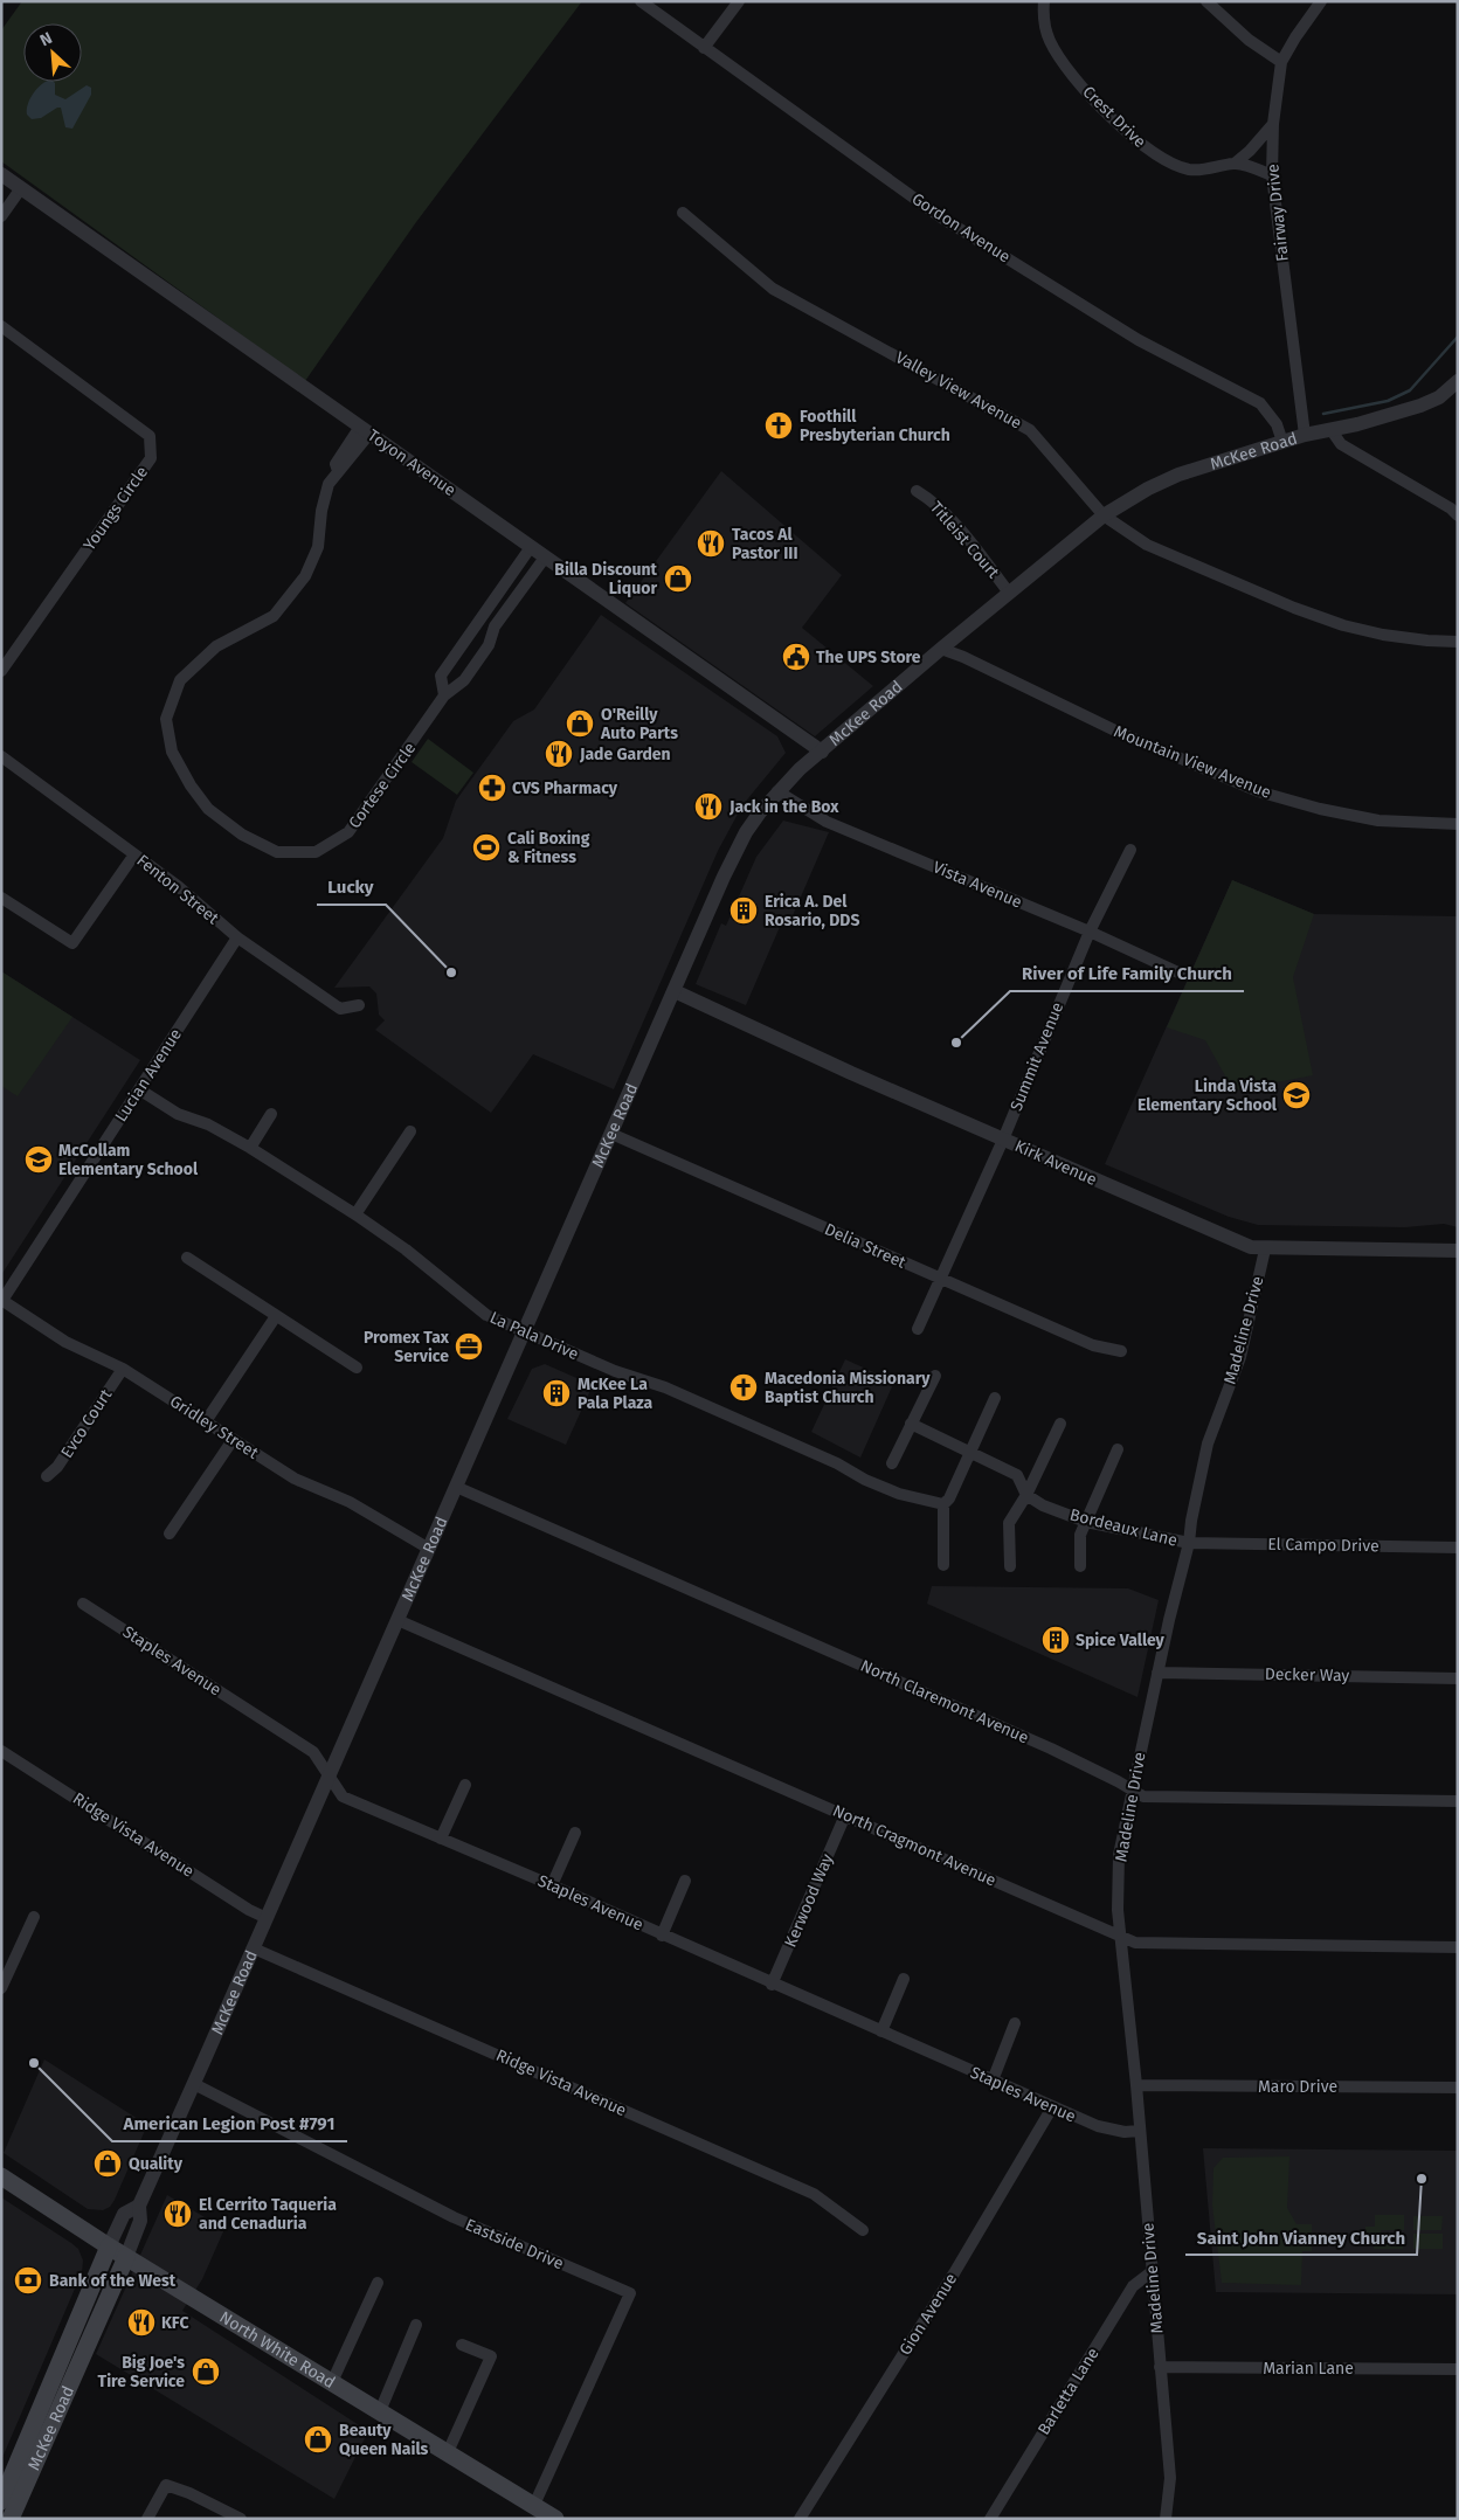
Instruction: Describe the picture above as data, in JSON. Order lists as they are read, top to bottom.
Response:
{
  "streets": {
    "main road": ["McKee Road", "North White Road"],
    "street": [
      "Crest Drive",
      "Fairway Drive",
      "Gordon Avenue",
      "Valley View Avenue",
      "Toyon Avenue",
      "Youngs Circle",
      "Titleist Court",
      "Mountain View Avenue",
      "Cortese Circle",
      "Vista Avenue",
      "Fenton Street",
      "Summit Avenue",
      "Lucian Avenue",
      "Kirk Avenue",
      "Delia Street",
      "Madeline Drive",
      "La Pala Drive",
      "Evco Court",
      "Gridley Street",
      "Bordeaux Lane",
      "El Campo Drive",
      "Staples Avenue",
      "Decker Way",
      "North Claremont Avenue",
      "Ridge Vista Avenue",
      "North Cragmont Avenue",
      "Kerwood Way",
      "Maro Drive",
      "Eastside Drive",
      "Gion Avenue",
      "Marian Lane",
      "Barletta Lane"
    ]
  },
  "crossings": [
    ["Crest Drive", "Fairway Drive"],
    ["Fairway Drive", "McKee Road"],
    ["Gordon Avenue", "McKee Road"],
    ["Valley View Avenue", "McKee Road"],
    ["McKee Road", "Toyon Avenue"],
    ["McKee Road", "Titleist Court"],
    ["McKee Road", "Mountain View Avenue"],
    ["McKee Road", "Vista Avenue"],
    ["McKee Road", "Kirk Avenue"],
    ["McKee Road", "Delia Street"],
    ["McKee Road", "La Pala Drive"],
    ["McKee Road", "Gridley Street"],
    ["McKee Road", "Staples Avenue"],
    ["McKee Road", "North Claremont Avenue"],
    ["McKee Road", "Ridge Vista Avenue"],
    ["McKee Road", "North Cragmont Avenue"],
    ["McKee Road", "Eastside Drive"],
    ["McKee Road", "North White Road"],
    ["Toyon Avenue", "Cortese Circle"],
    ["Vista Avenue", "Summit Avenue"],
    ["Fenton Street", "Lucian Avenue"],
    ["Summit Avenue", "Kirk Avenue"],
    ["Summit Avenue", "Delia Street"],
    ["Lucian Avenue", "La Pala Drive"],
    ["Lucian Avenue", "Gridley Street"],
    ["Kirk Avenue", "Madeline Drive"],
    ["Madeline Drive", "Bordeaux Lane"],
    ["Madeline Drive", "El Campo Drive"],
    ["Madeline Drive", "Staples Avenue"],
    ["Madeline Drive", "Decker Way"],
    ["Madeline Drive", "North Claremont Avenue"],
    ["Madeline Drive", "North Cragmont Avenue"],
    ["Madeline Drive", "Maro Drive"],
    ["Madeline Drive", "Marian Lane"],
    ["Madeline Drive", "Barletta Lane"],
    ["Evco Court", "Gridley Street"],
    ["Bordeaux Lane", "El Campo Drive"],
    ["Staples Avenue", "Kerwood Way"],
    ["Staples Avenue", "Gion Avenue"],
    ["North Cragmont Avenue", "Kerwood Way"],
    ["Eastside Drive", "North White Road"]
  ],
  "places": {
    "church": ["Foothill Presbyterian Church", "Macedonia Missionary Baptist Church"],
    "restaurant": [
      "Tacos Al Pastor III",
      "Jade Garden",
      "Jack in the Box",
      "El Cerrito Taqueria and Cenaduria",
      "KFC"
    ],
    "shop": [
      "Billa Discount Liquor",
      "O'Reilly Auto Parts",
      "Quality",
      "Big Joe's Tire Service",
      "Beauty Queen Nails"
    ],
    "public building": ["The UPS Store"],
    "pharmacy": ["CVS Pharmacy"],
    "sports": ["Cali Boxing & Fitness"],
    "building": ["Erica A. Del Rosario, DDS", "McKee La Pala Plaza", "Spice Valley"],
    "other": [
      "Lucky",
      "River of Life Family Church",
      "American Legion Post #791",
      "Saint John Vianney Church"
    ],
    "school or university": ["Linda Vista Elementary School", "McCollam Elementary School"],
    "office": ["Promex Tax Service"],
    "bank": ["Bank of the West"]
  },
  "north": "top left"
}
